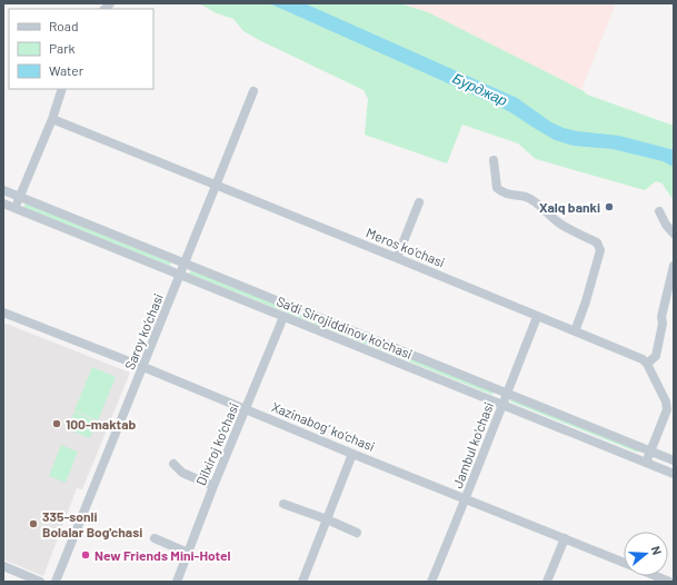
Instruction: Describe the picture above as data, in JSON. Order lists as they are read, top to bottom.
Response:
{
  "streets": {
    "street": [
      "Meros ko‘chasi",
      "Sa'di Sirojiddinov ko'chasi",
      "Saroy ko‘chasi",
      "Xazinabog‘ ko‘chasi",
      "Dilxiroj ko‘chasi",
      "Jambul ko'chasi"
    ]
  },
  "crossings": [
    ["Meros ko‘chasi", "Saroy ko‘chasi"],
    ["Meros ko‘chasi", "Jambul ko'chasi"],
    ["Sa'di Sirojiddinov ko'chasi", "Saroy ko‘chasi"],
    ["Sa'di Sirojiddinov ko'chasi", "Dilxiroj ko‘chasi"],
    ["Sa'di Sirojiddinov ko'chasi", "Jambul ko'chasi"],
    ["Saroy ko‘chasi", "Xazinabog‘ ko‘chasi"],
    ["Xazinabog‘ ko‘chasi", "Dilxiroj ko‘chasi"],
    ["Xazinabog‘ ko‘chasi", "Jambul ko'chasi"]
  ],
  "water": ["Бурджар"],
  "places": [
    "Xalq banki",
    "100-maktab",
    "335-sonli Bolalar Bog'chasi",
    "New Friends Mini-Hotel"
  ],
  "legend": ["Road", "Park", "Water"],
  "north": "right"
}
